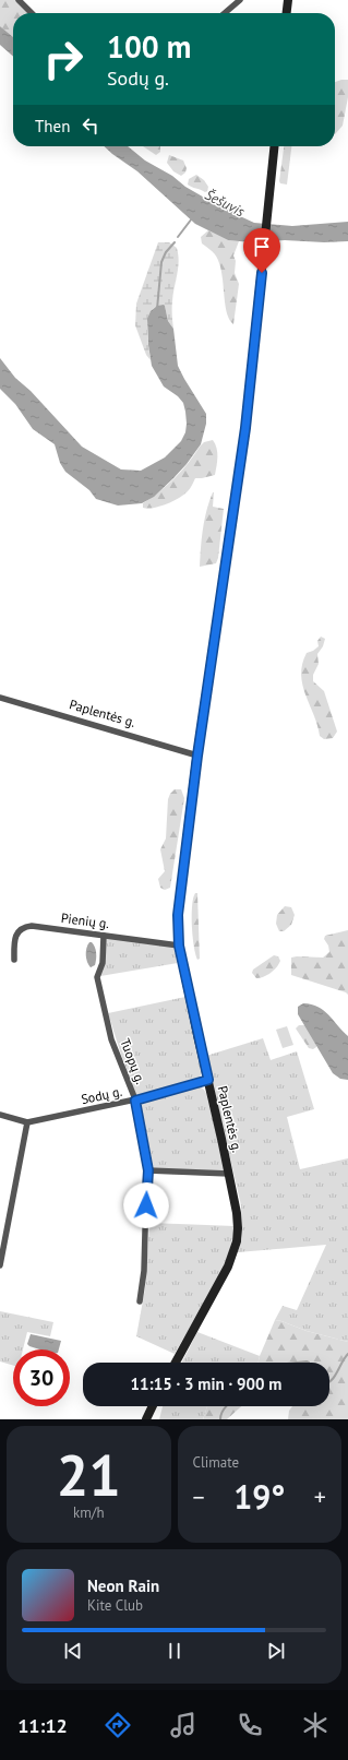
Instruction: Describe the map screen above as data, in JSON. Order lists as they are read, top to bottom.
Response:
{
  "streets": {
    "main road": ["Paplentės g."],
    "street": ["Pienių g.", "Tuopų g.", "Sodų g."]
  },
  "crossings": [
    ["Paplentės g.", "Pienių g."],
    ["Paplentės g.", "Sodų g."],
    ["Pienių g.", "Tuopų g."],
    ["Tuopų g.", "Sodų g."]
  ],
  "water": ["Šešuvis"],
  "page": {
    "turn": ["100 m", "Sodų g."],
    "then": "Then",
    "limit": "30",
    "trip": "11:15 · 3 min · 900 m",
    "tile": [
      ["21", "km/h"],
      "Climate"
    ],
    "heat": ["−", "19°", "+"],
    "song": ["Neon Rain", "Kite Club"],
    "tabs": "11:12"
  }
}
